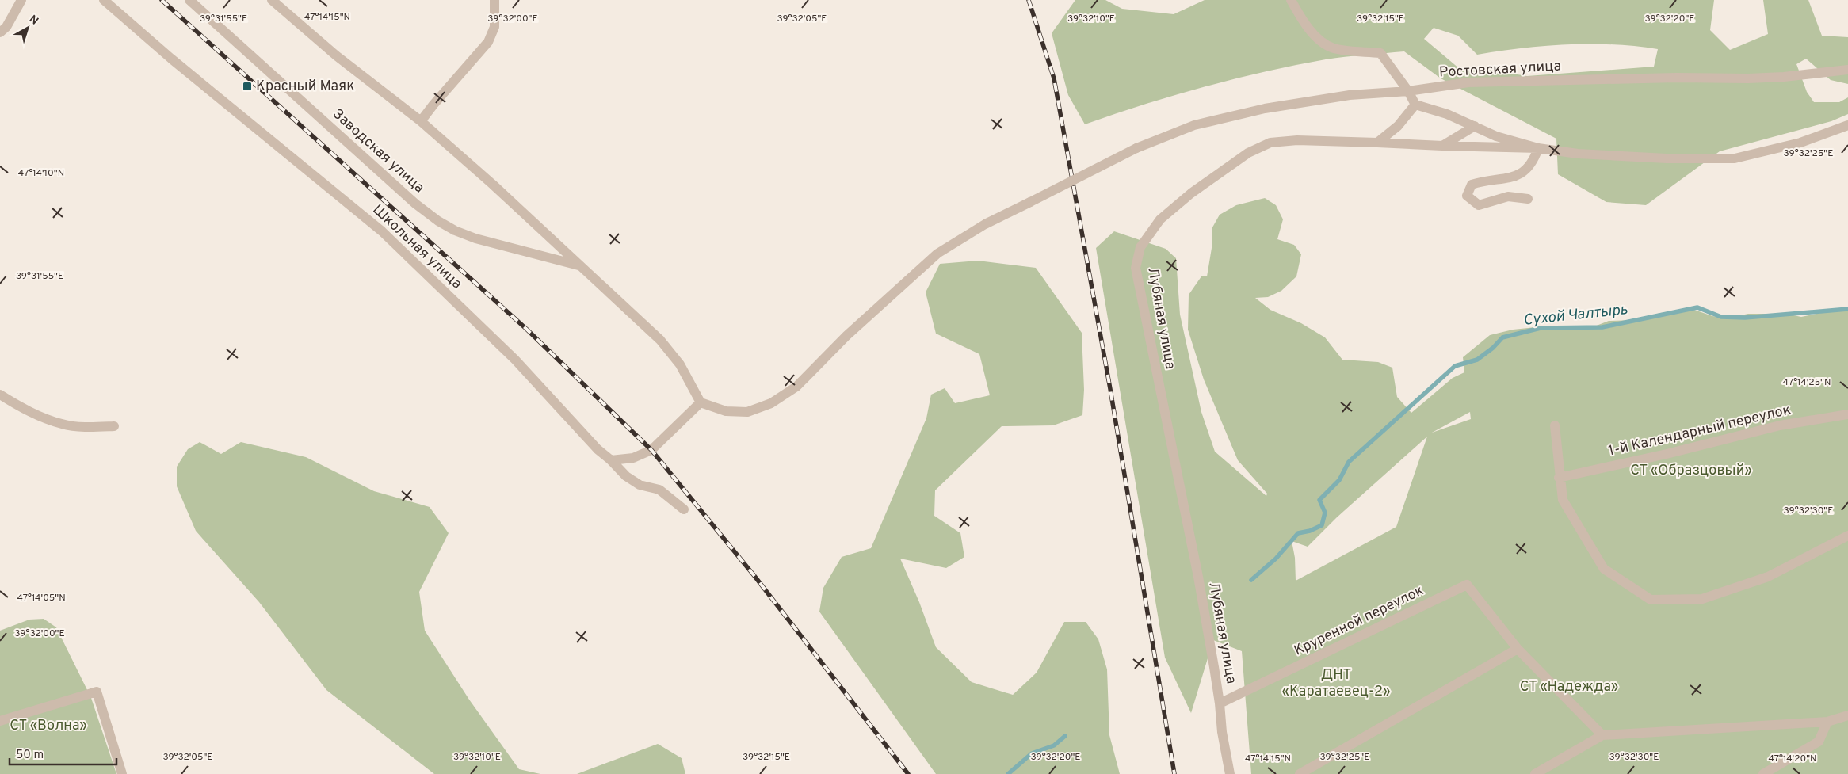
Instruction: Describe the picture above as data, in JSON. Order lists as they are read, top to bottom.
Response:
{
  "streets": {
    "street": [
      "Ростовская улица",
      "Заводская улица",
      "Школьная улица",
      "Лубяная улица",
      "1-й Календарный переулок",
      "Круренной переулок"
    ]
  },
  "crossings": [
    ["Ростовская улица", "Заводская улица"],
    ["Лубяная улица", "Круренной переулок"]
  ],
  "water": ["Сухой Чалтырь"],
  "parks": [
    "СТ «Образцовый»",
    "ДНТ «Каратаевец-2»",
    "СТ «Надежда»",
    "СТ «Волна»"
  ],
  "places": {
    "transit": ["Красный Маяк"]
  },
  "scale_bar": "50 m",
  "north": "top right",
  "coordinates": [
    "47°14'15\"N",
    "39°31'55\"E",
    "39°32'00\"E",
    "39°32'05\"E",
    "39°32'10\"E",
    "39°32'15\"E",
    "39°32'20\"E",
    "39°32'25\"E",
    "47°14'10\"N",
    "47°14'25\"N",
    "39°32'30\"E",
    "47°14'05\"N",
    "47°14'20\"N"
  ]
}
